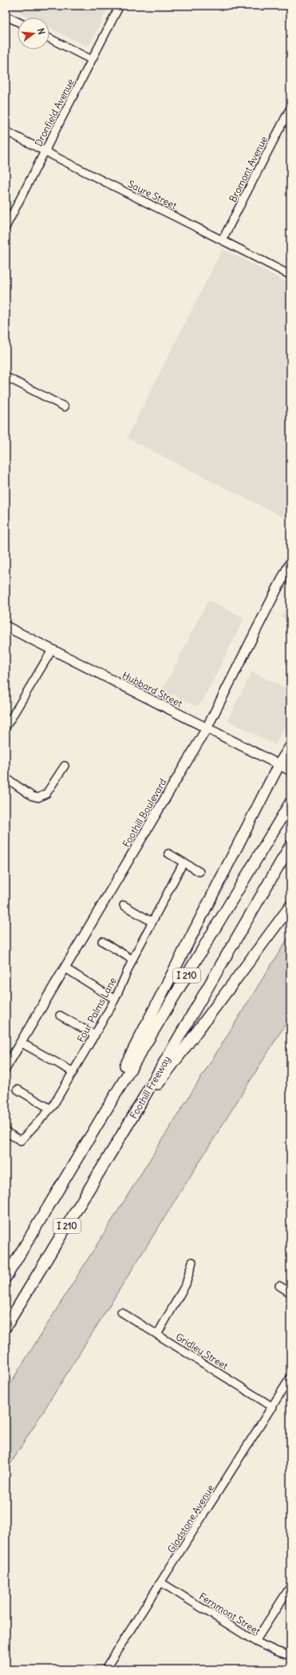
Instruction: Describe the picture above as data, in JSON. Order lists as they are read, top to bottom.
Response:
{
  "streets": {
    "highway": ["I 210", "Foothill Freeway"],
    "main road": ["Hubbard Street", "Foothill Boulevard"],
    "street": [
      "Dronfield Avenue",
      "Bromont Avenue",
      "Sayre Street",
      "Four Palms Lane",
      "Gridley Street",
      "Gladstone Avenue",
      "Fernmont Street"
    ]
  },
  "crossings": [
    ["Dronfield Avenue", "Sayre Street"],
    ["Bromont Avenue", "Sayre Street"],
    ["Hubbard Street", "Foothill Boulevard"],
    ["Gridley Street", "Gladstone Avenue"],
    ["Gladstone Avenue", "Fernmont Street"]
  ],
  "north": "right"
}
